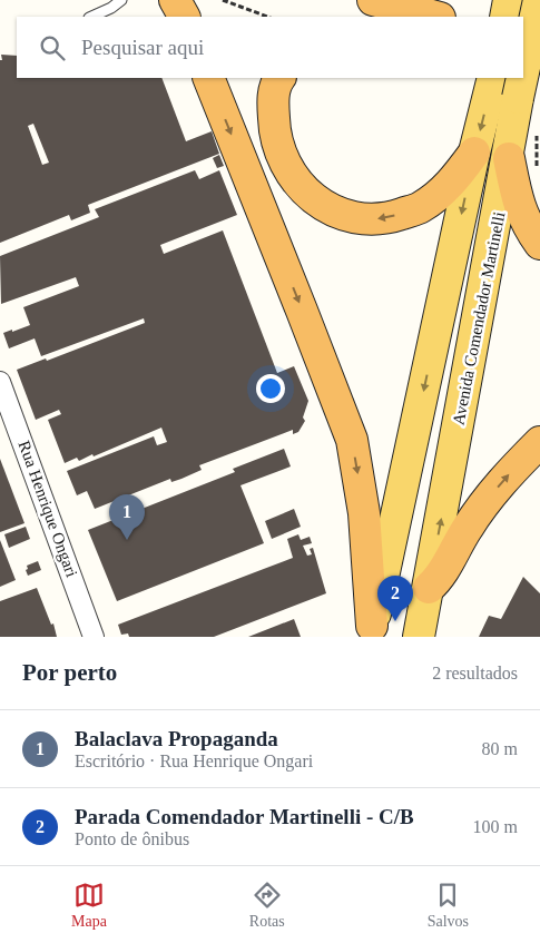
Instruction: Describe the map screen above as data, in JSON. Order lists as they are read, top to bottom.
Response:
{
  "streets": {
    "main road": ["Avenida Comendador Martinelli"],
    "street": ["Rua Henrique Ongari"]
  },
  "page": {
    "search": "Pesquisar aqui",
    "pins": ["1", "2"],
    "heading": ["Por perto", "2 resultados"],
    "list": [
      {
        "mark": "1",
        "name": "Balaclava Propaganda",
        "note": "Escritório · Rua Henrique Ongari",
        "value": "80 m"
      },
      {
        "mark": "2",
        "name": "Parada Comendador Martinelli - C/B",
        "note": "Ponto de ônibus",
        "value": "100 m"
      }
    ],
    "nav": ["Mapa", "Rotas", "Salvos"]
  }
}
